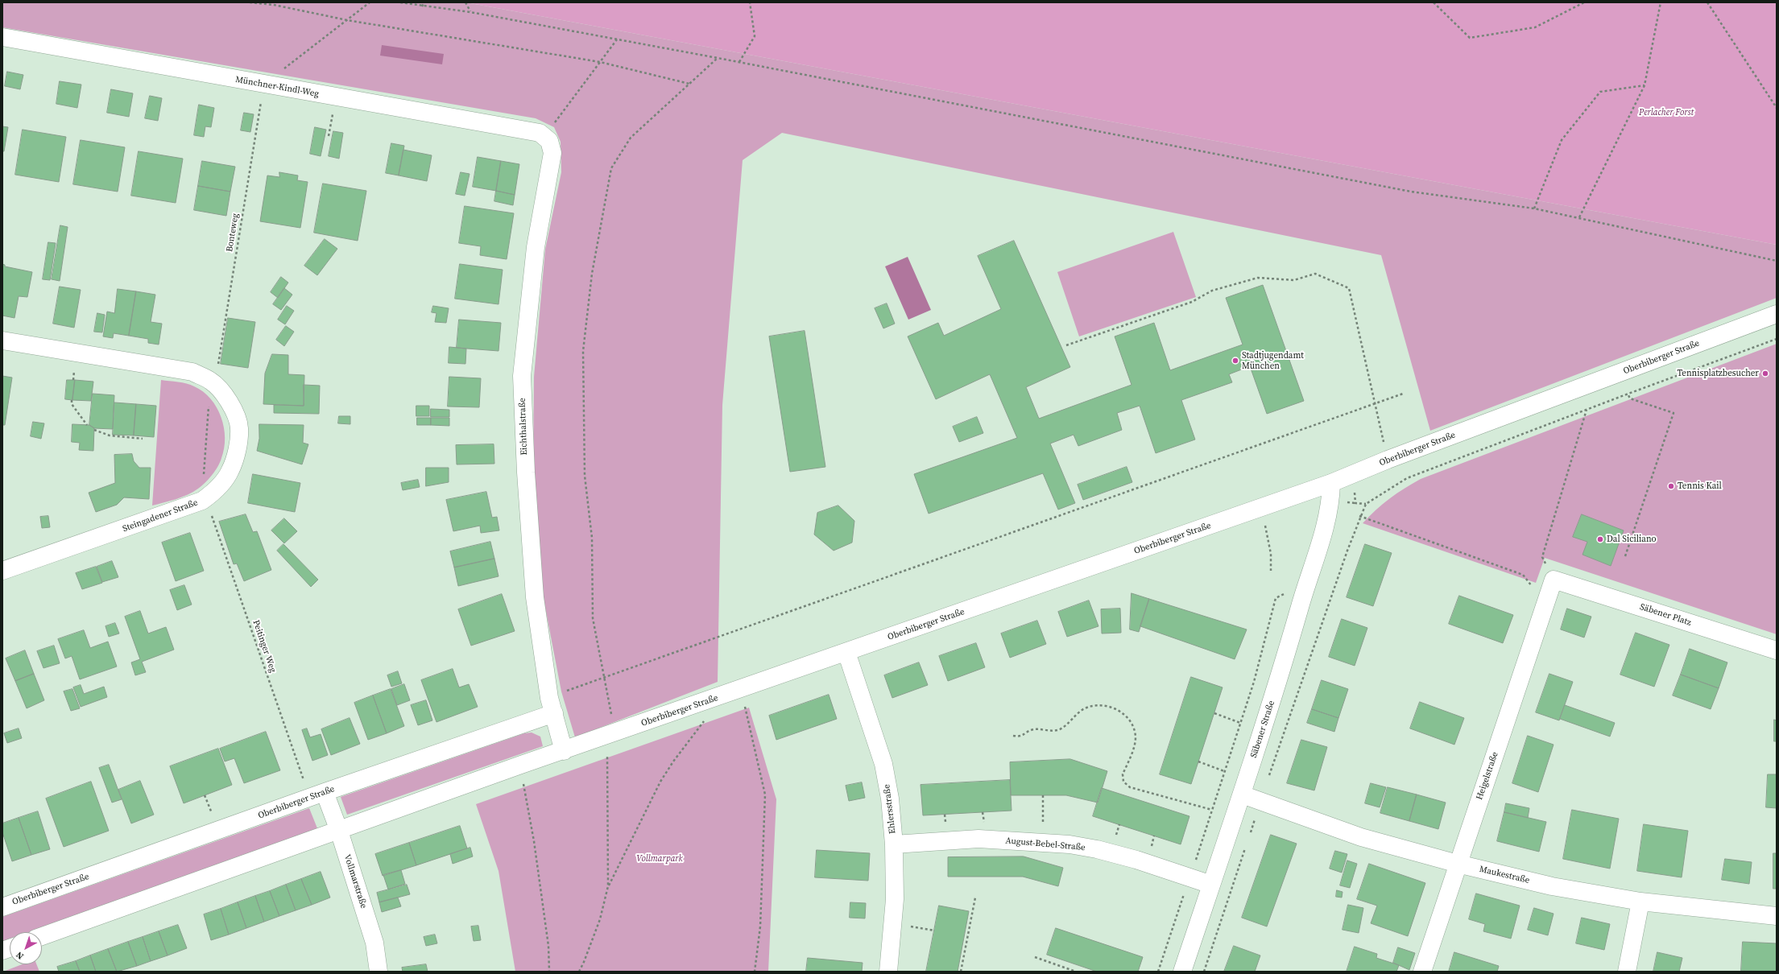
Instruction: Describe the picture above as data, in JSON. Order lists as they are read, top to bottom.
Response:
{
  "streets": {
    "street": [
      "Münchner-Kindl-Weg",
      "Oberbiberger Straße",
      "Eichthalstraße",
      "Steingadener Straße",
      "Säbener Platz",
      "Säbener Straße",
      "Heigelstraße",
      "Ehlersstraße",
      "August-Bebel-Straße",
      "Maukestraße",
      "Vollmarstraße"
    ],
    "path": ["Bonteweg", "Peitinger Weg"]
  },
  "crossings": [
    ["Münchner-Kindl-Weg", "Bonteweg"],
    ["Münchner-Kindl-Weg", "Eichthalstraße"],
    ["Bonteweg", "Steingadener Straße"],
    ["Bonteweg", "Peitinger Weg"],
    ["Oberbiberger Straße", "Eichthalstraße"],
    ["Oberbiberger Straße", "Peitinger Weg"],
    ["Oberbiberger Straße", "Säbener Straße"],
    ["Oberbiberger Straße", "Ehlersstraße"],
    ["Oberbiberger Straße", "Vollmarstraße"],
    ["Steingadener Straße", "Peitinger Weg"],
    ["Säbener Platz", "Heigelstraße"],
    ["Peitinger Weg", "Vollmarstraße"],
    ["Säbener Straße", "August-Bebel-Straße"],
    ["Säbener Straße", "Maukestraße"],
    ["Heigelstraße", "Maukestraße"],
    ["Ehlersstraße", "August-Bebel-Straße"]
  ],
  "parks": ["Perlacher Forst", "Vollmarpark"],
  "places": [
    "Stadtjugendamt München",
    "Tennisplatzbesucher",
    "Tennis Kail",
    "Dal Siciliano"
  ],
  "north": "bottom left"
}
